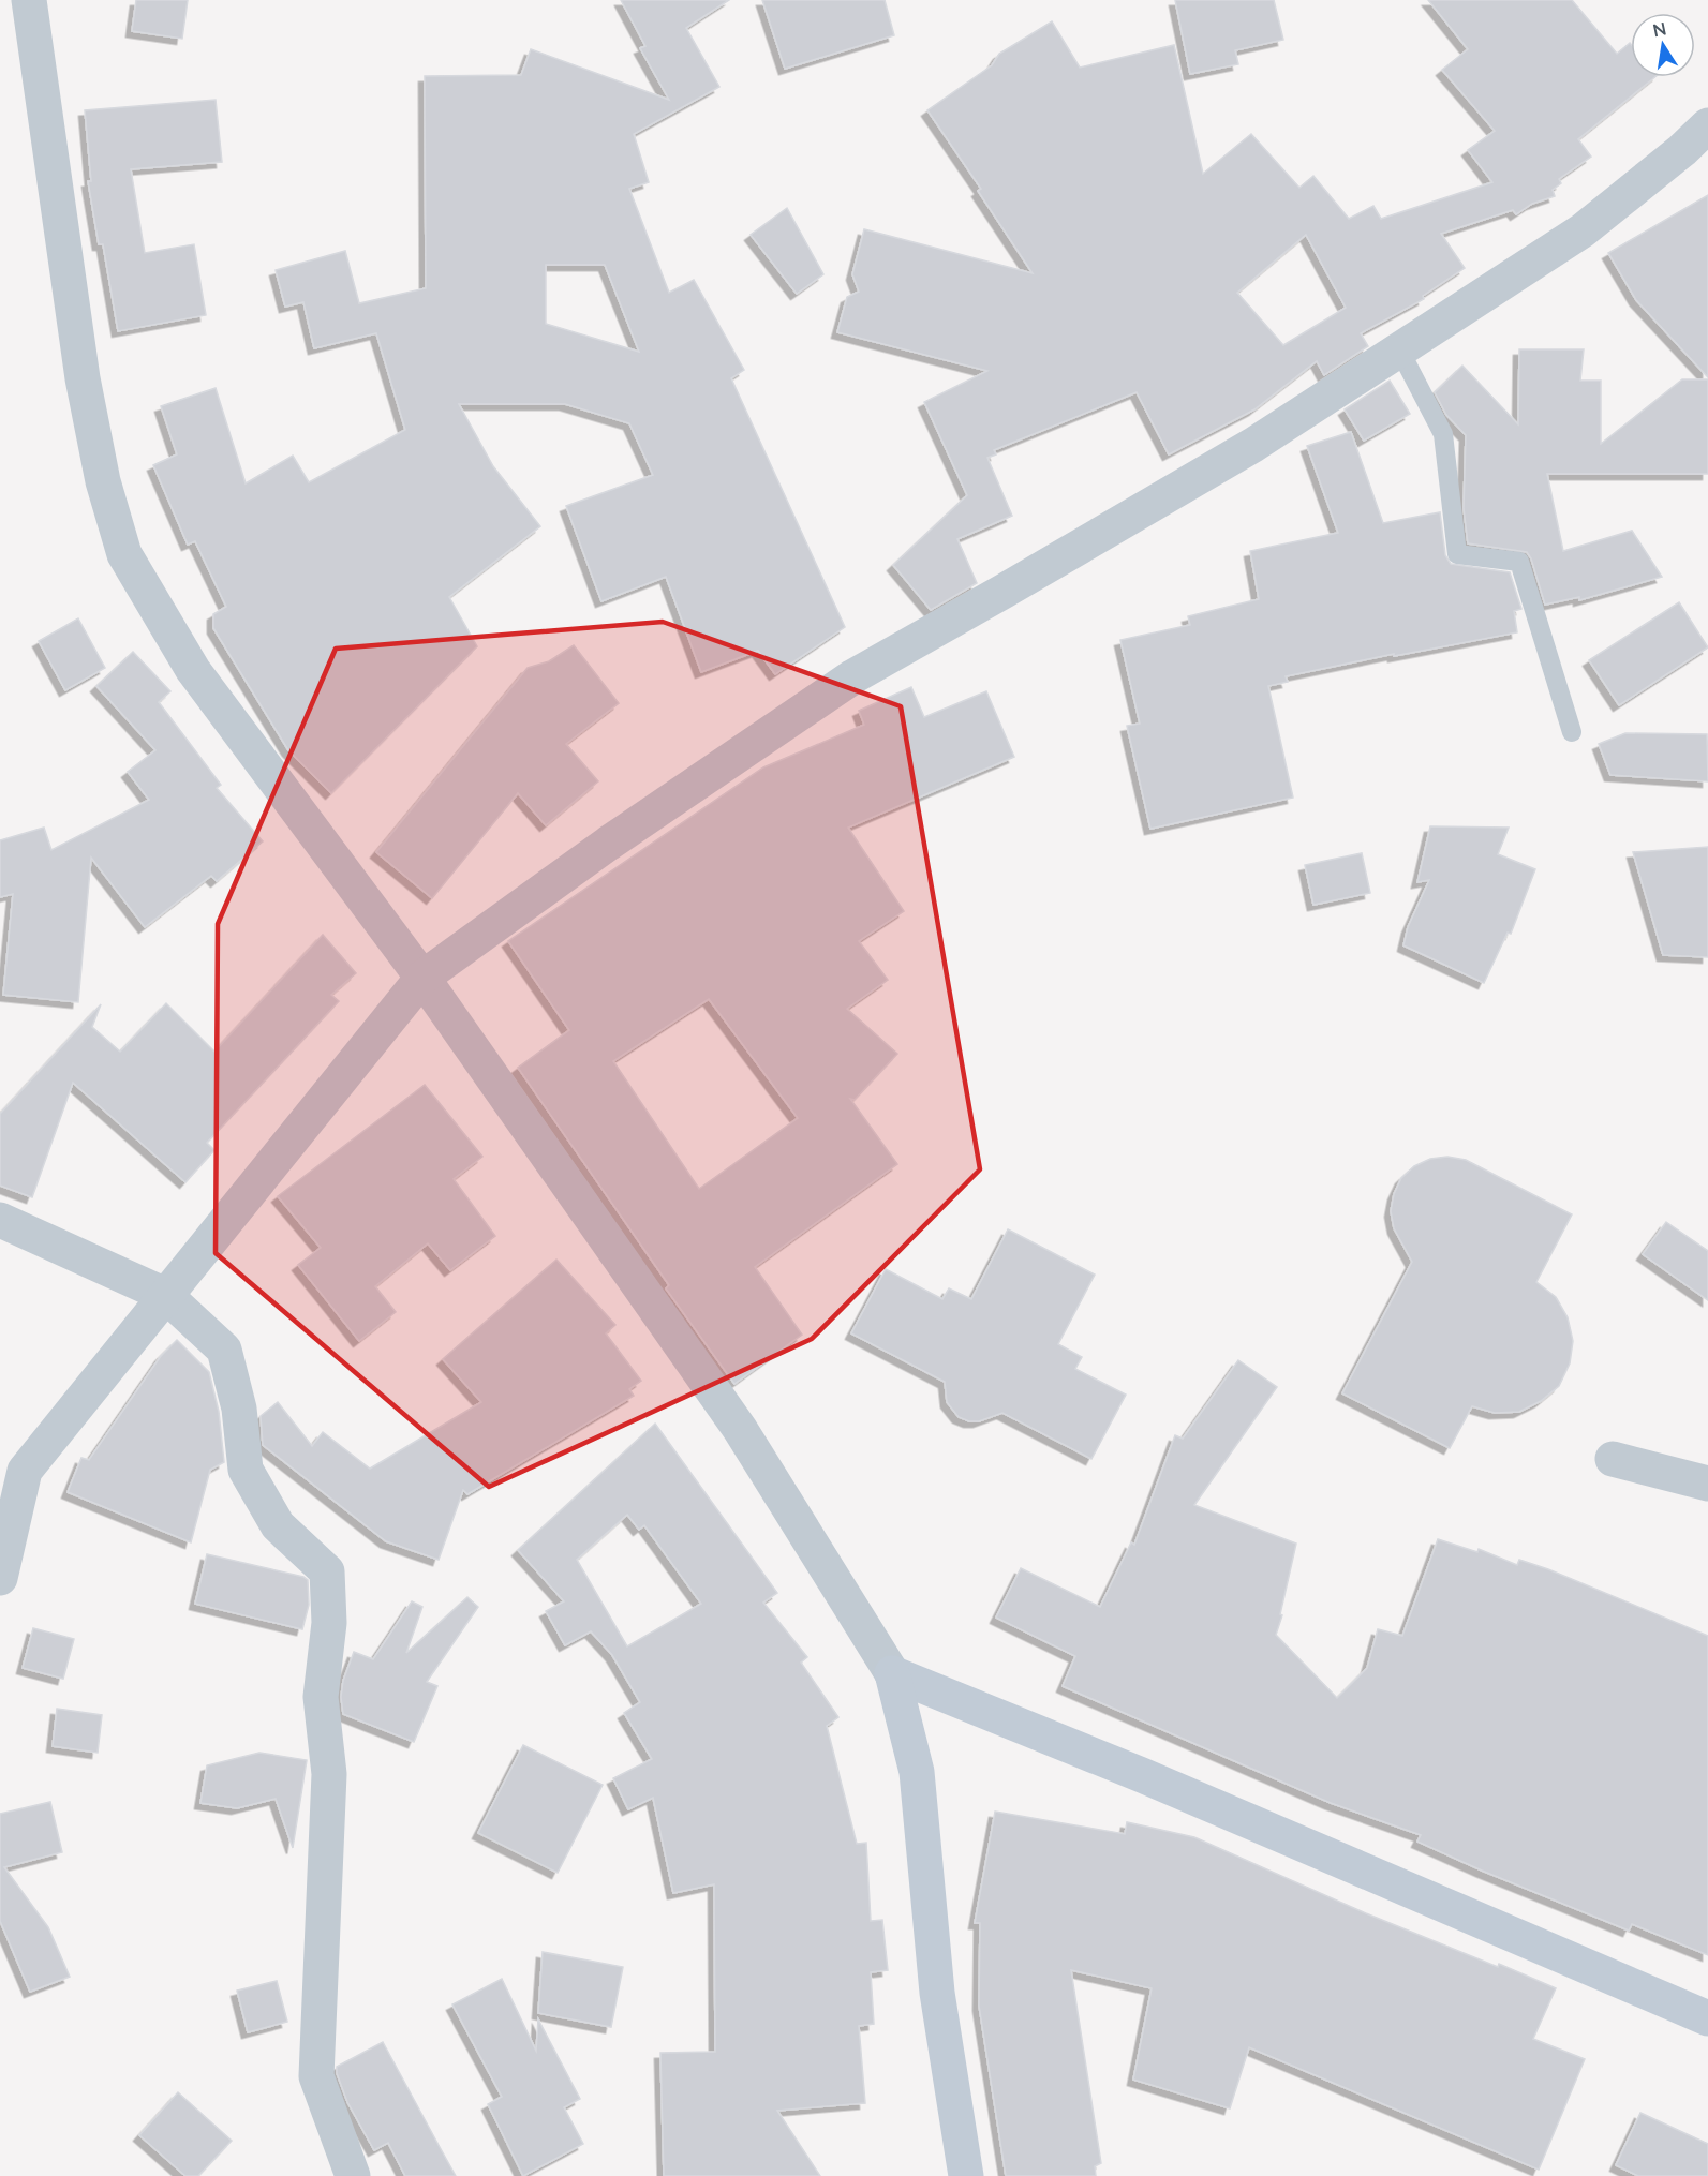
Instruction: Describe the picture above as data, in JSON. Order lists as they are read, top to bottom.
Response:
{
  "north": "top"
}
